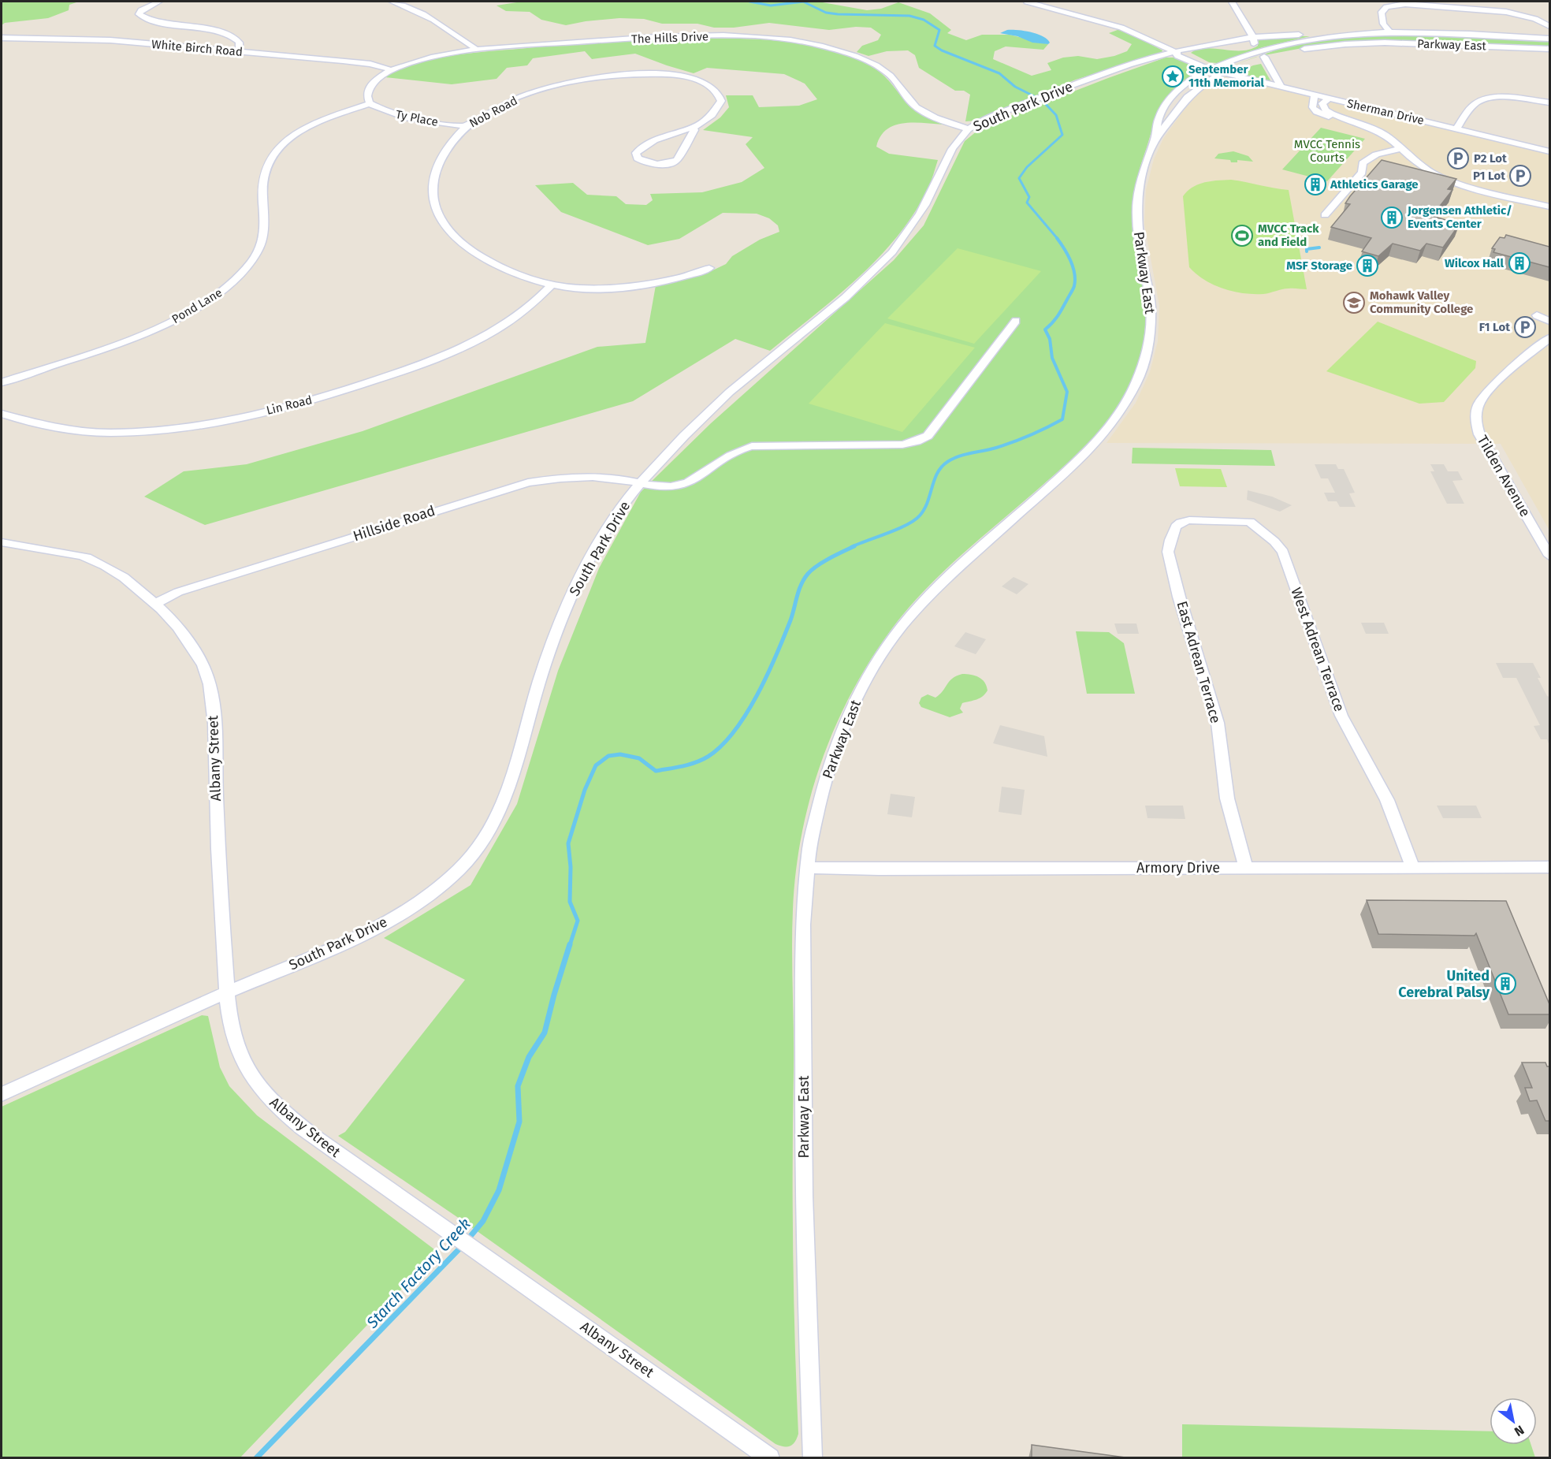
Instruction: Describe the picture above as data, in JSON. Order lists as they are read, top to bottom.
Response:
{
  "streets": {
    "street": [
      "The Hills Drive",
      "Parkway East",
      "White Birch Road",
      "South Park Drive",
      "Nob Road",
      "Sherman Drive",
      "Ty Place",
      "Pond Lane",
      "Lin Road",
      "Tilden Avenue",
      "Hillside Road",
      "West Adrean Terrace",
      "East Adrean Terrace",
      "Albany Street",
      "Armory Drive"
    ]
  },
  "crossings": [
    ["The Hills Drive", "White Birch Road"],
    ["The Hills Drive", "South Park Drive"],
    ["The Hills Drive", "Ty Place"],
    ["The Hills Drive", "Pond Lane"],
    ["Parkway East", "South Park Drive"],
    ["Parkway East", "Sherman Drive"],
    ["Parkway East", "Armory Drive"],
    ["South Park Drive", "Sherman Drive"],
    ["South Park Drive", "Hillside Road"],
    ["South Park Drive", "Albany Street"],
    ["Nob Road", "Ty Place"],
    ["Nob Road", "Lin Road"],
    ["Ty Place", "Pond Lane"],
    ["Hillside Road", "Albany Street"],
    ["West Adrean Terrace", "East Adrean Terrace"],
    ["West Adrean Terrace", "Armory Drive"],
    ["East Adrean Terrace", "Armory Drive"]
  ],
  "water": ["Starch Factory Creek"],
  "parks": ["MVCC Tennis Courts"],
  "places": {
    "place": ["September 11th Memorial"],
    "parking": ["P2 Lot", "P1 Lot", "F1 Lot"],
    "building": [
      "Athletics Garage",
      "Jorgensen Athletic/ Events Center",
      "Wilcox Hall",
      "MSF Storage",
      "United Cerebral Palsy"
    ],
    "sports": ["MVCC Track and Field"],
    "school or university": ["Mohawk Valley Community College"]
  },
  "north": "bottom right"
}
